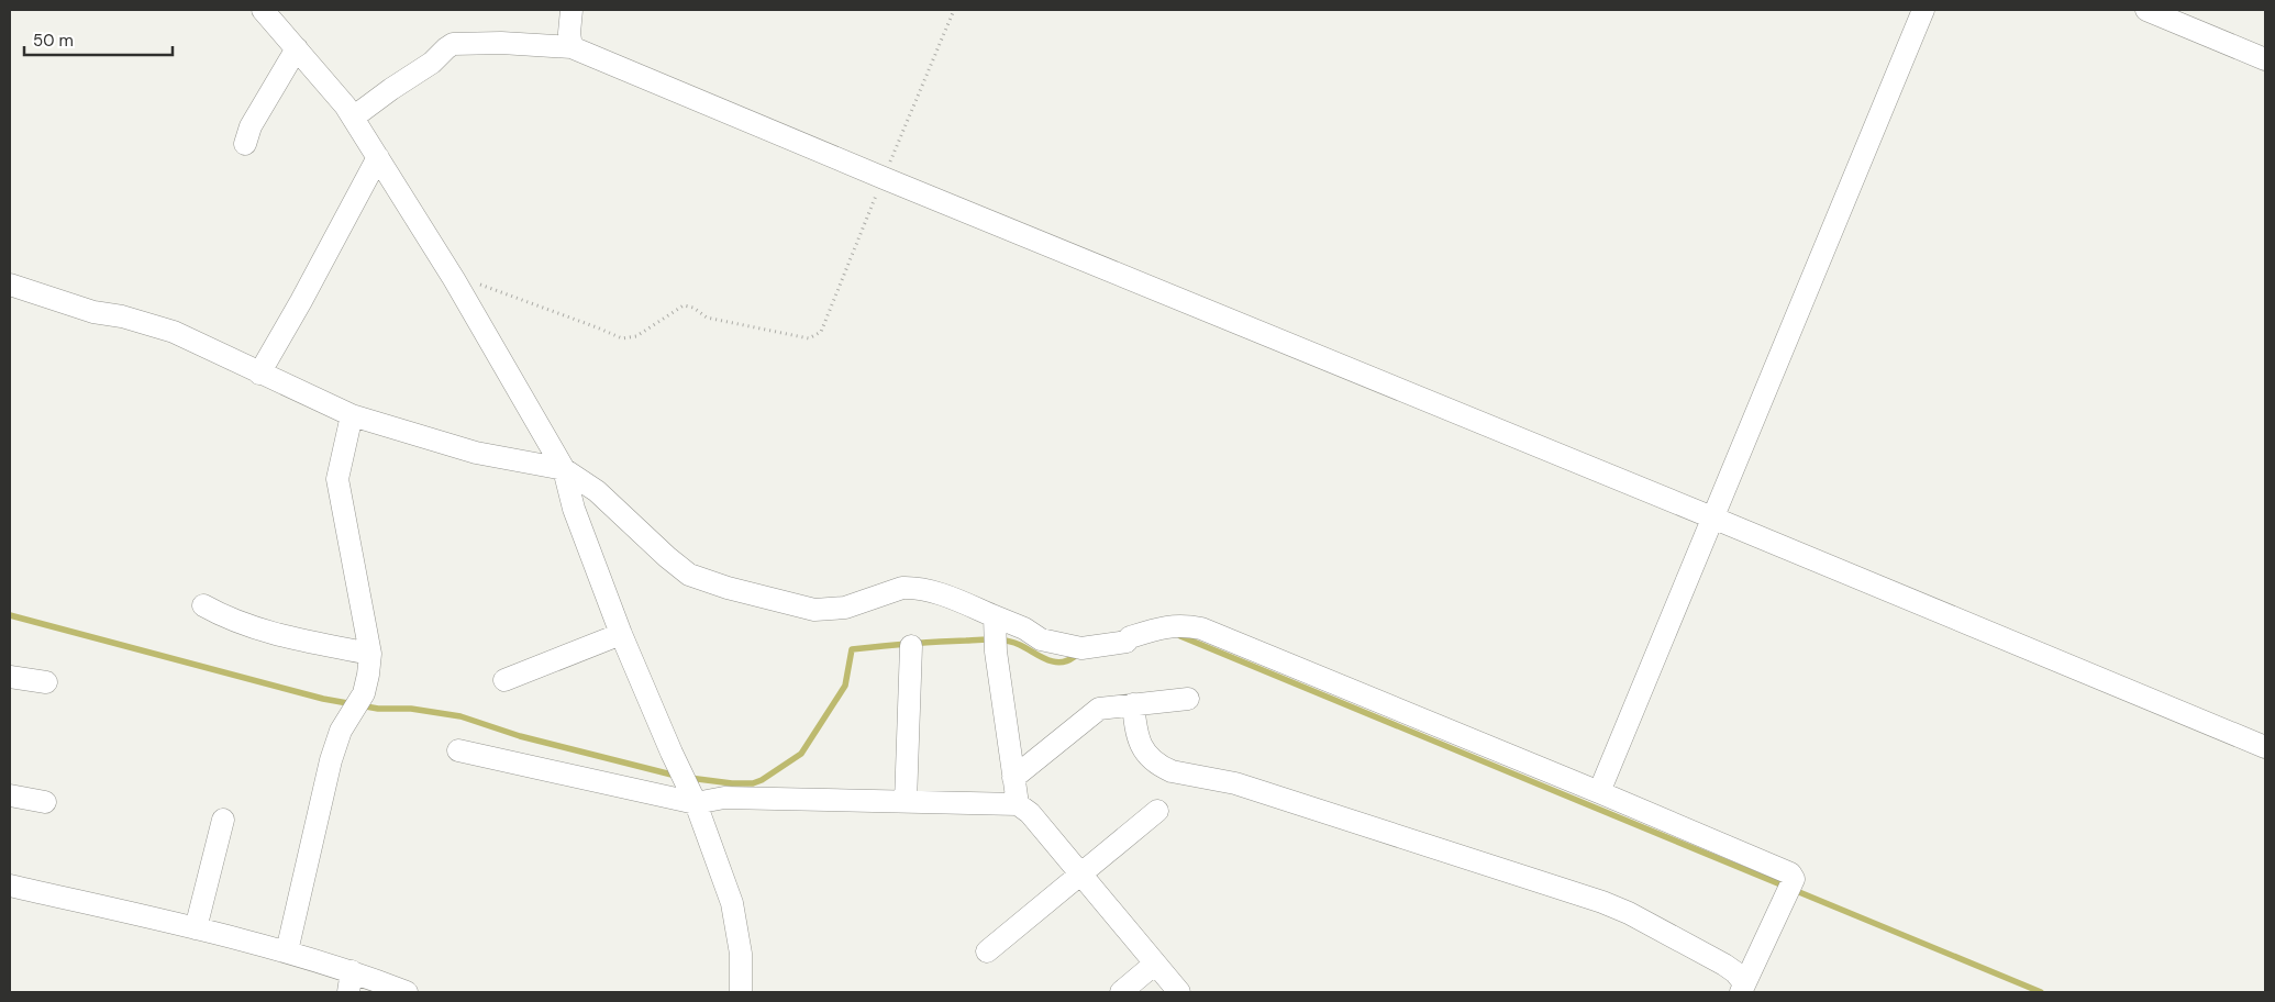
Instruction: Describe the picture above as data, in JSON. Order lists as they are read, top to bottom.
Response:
{
  "scale_bar": "50 m"
}
